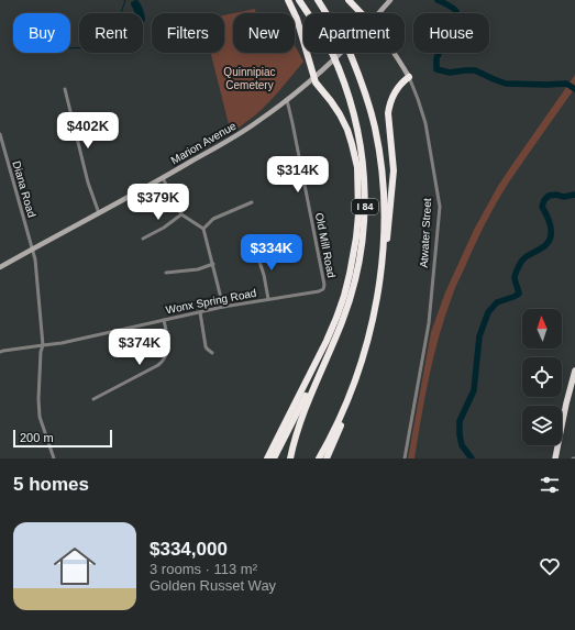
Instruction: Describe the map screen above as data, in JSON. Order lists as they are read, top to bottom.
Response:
{
  "streets": {
    "highway": ["I 84"],
    "main road": ["Marion Avenue", "Atwater Street"],
    "street": ["Diana Road", "Old Mill Road", "Wonx Spring Road"]
  },
  "crossings": [
    ["Marion Avenue", "Diana Road"],
    ["Marion Avenue", "Old Mill Road"],
    ["Old Mill Road", "Wonx Spring Road"]
  ],
  "parks": ["Quinnipiac Cemetery"],
  "scale_bar": "200 m",
  "north": "top",
  "page": {
    "chip": [
      "Buy",
      "Rent",
      "Filters",
      "New",
      "Apartment",
      "House"
    ],
    "price": [
      "$402K",
      "$314K",
      "$379K",
      "$334K",
      "$374K"
    ],
    "scale": "200 m",
    "heading": "5 homes",
    "list": [
      {
        "name": "$334,000",
        "note": "3 rooms · 113 m² · Golden Russet Way"
      }
    ]
  }
}
